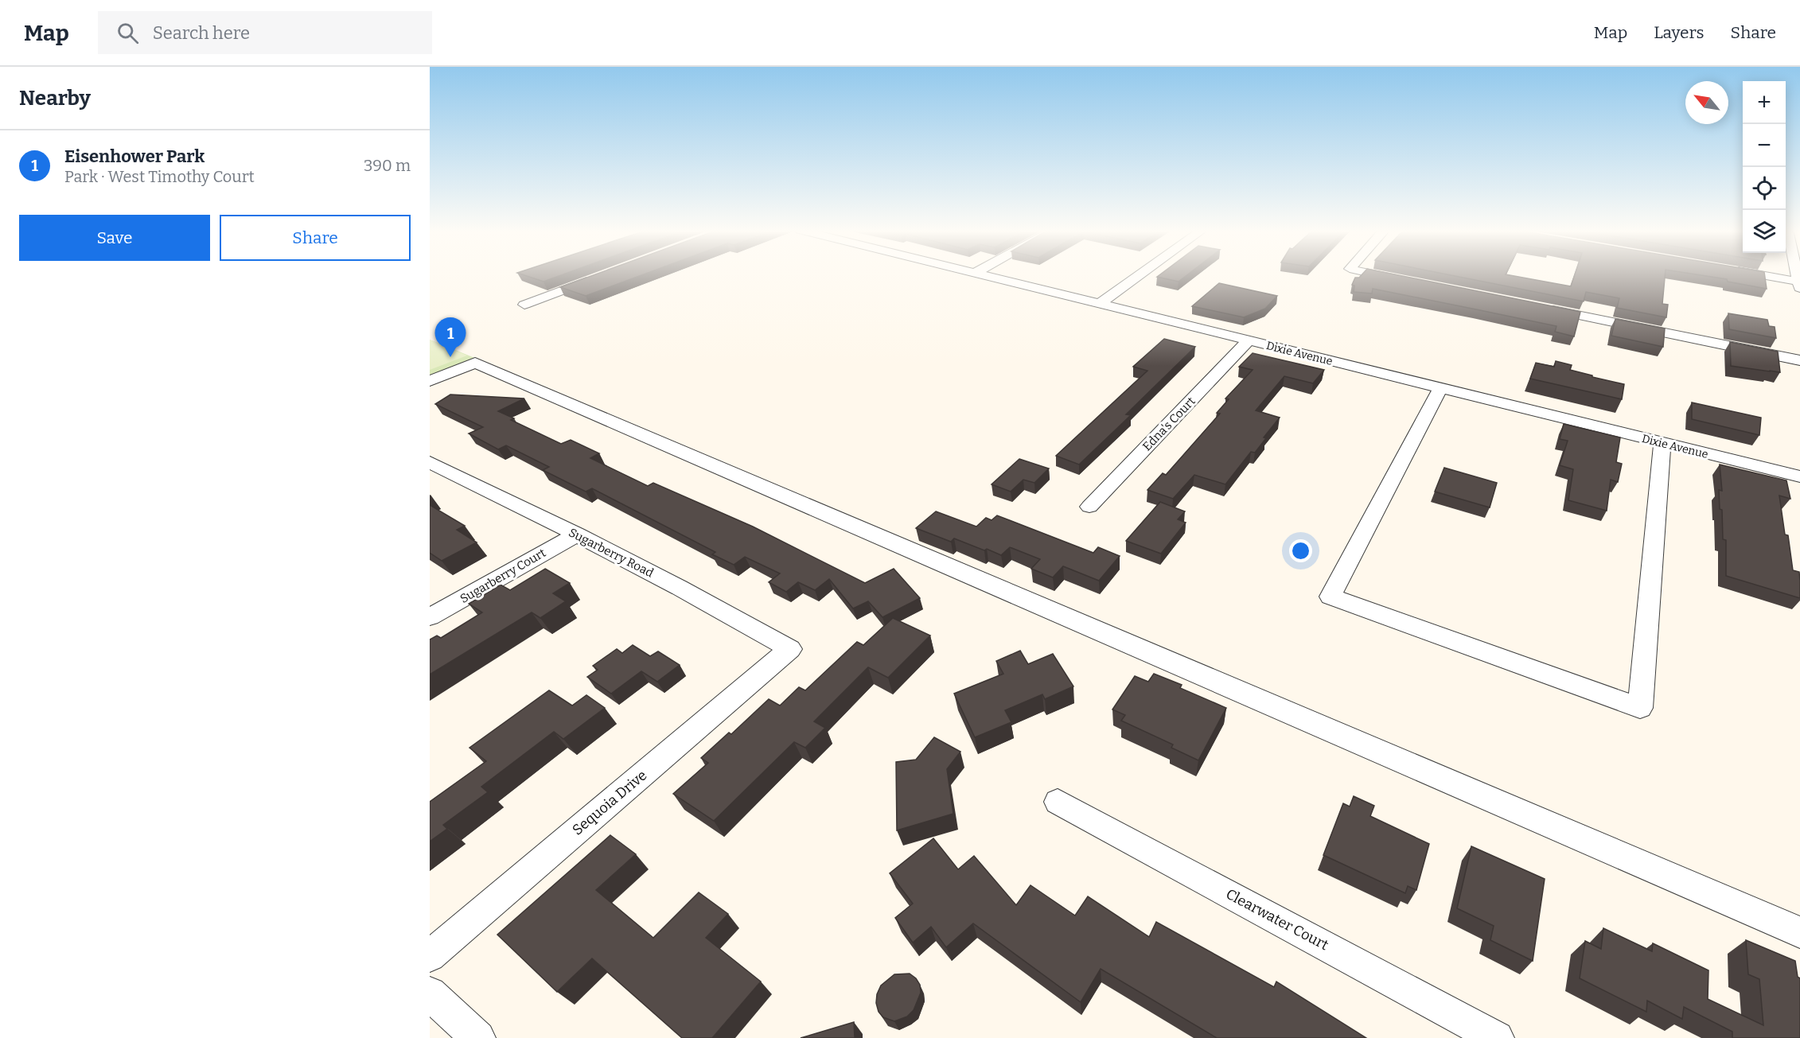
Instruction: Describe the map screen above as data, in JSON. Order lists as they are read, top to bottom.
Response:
{
  "streets": {
    "street": [
      "Dixie Avenue",
      "Edna's Court",
      "Sugarberry Road",
      "Sugarberry Court",
      "Sequoia Drive",
      "Clearwater Court"
    ]
  },
  "crossings": [
    ["Dixie Avenue", "Edna's Court"],
    ["Sugarberry Road", "Sugarberry Court"],
    ["Sugarberry Road", "Sequoia Drive"]
  ],
  "north": "top left",
  "page": {
    "header": "Map",
    "search": "Search here",
    "nav": ["Map", "Layers", "Share"],
    "heading": "Nearby",
    "map_buttons": ["+", "−"],
    "list": [
      {
        "mark": "1",
        "name": "Eisenhower Park",
        "note": "Park · West Timothy Court",
        "value": "390 m"
      }
    ],
    "buttons": ["Save", "Share"],
    "pins": "1"
  }
}
